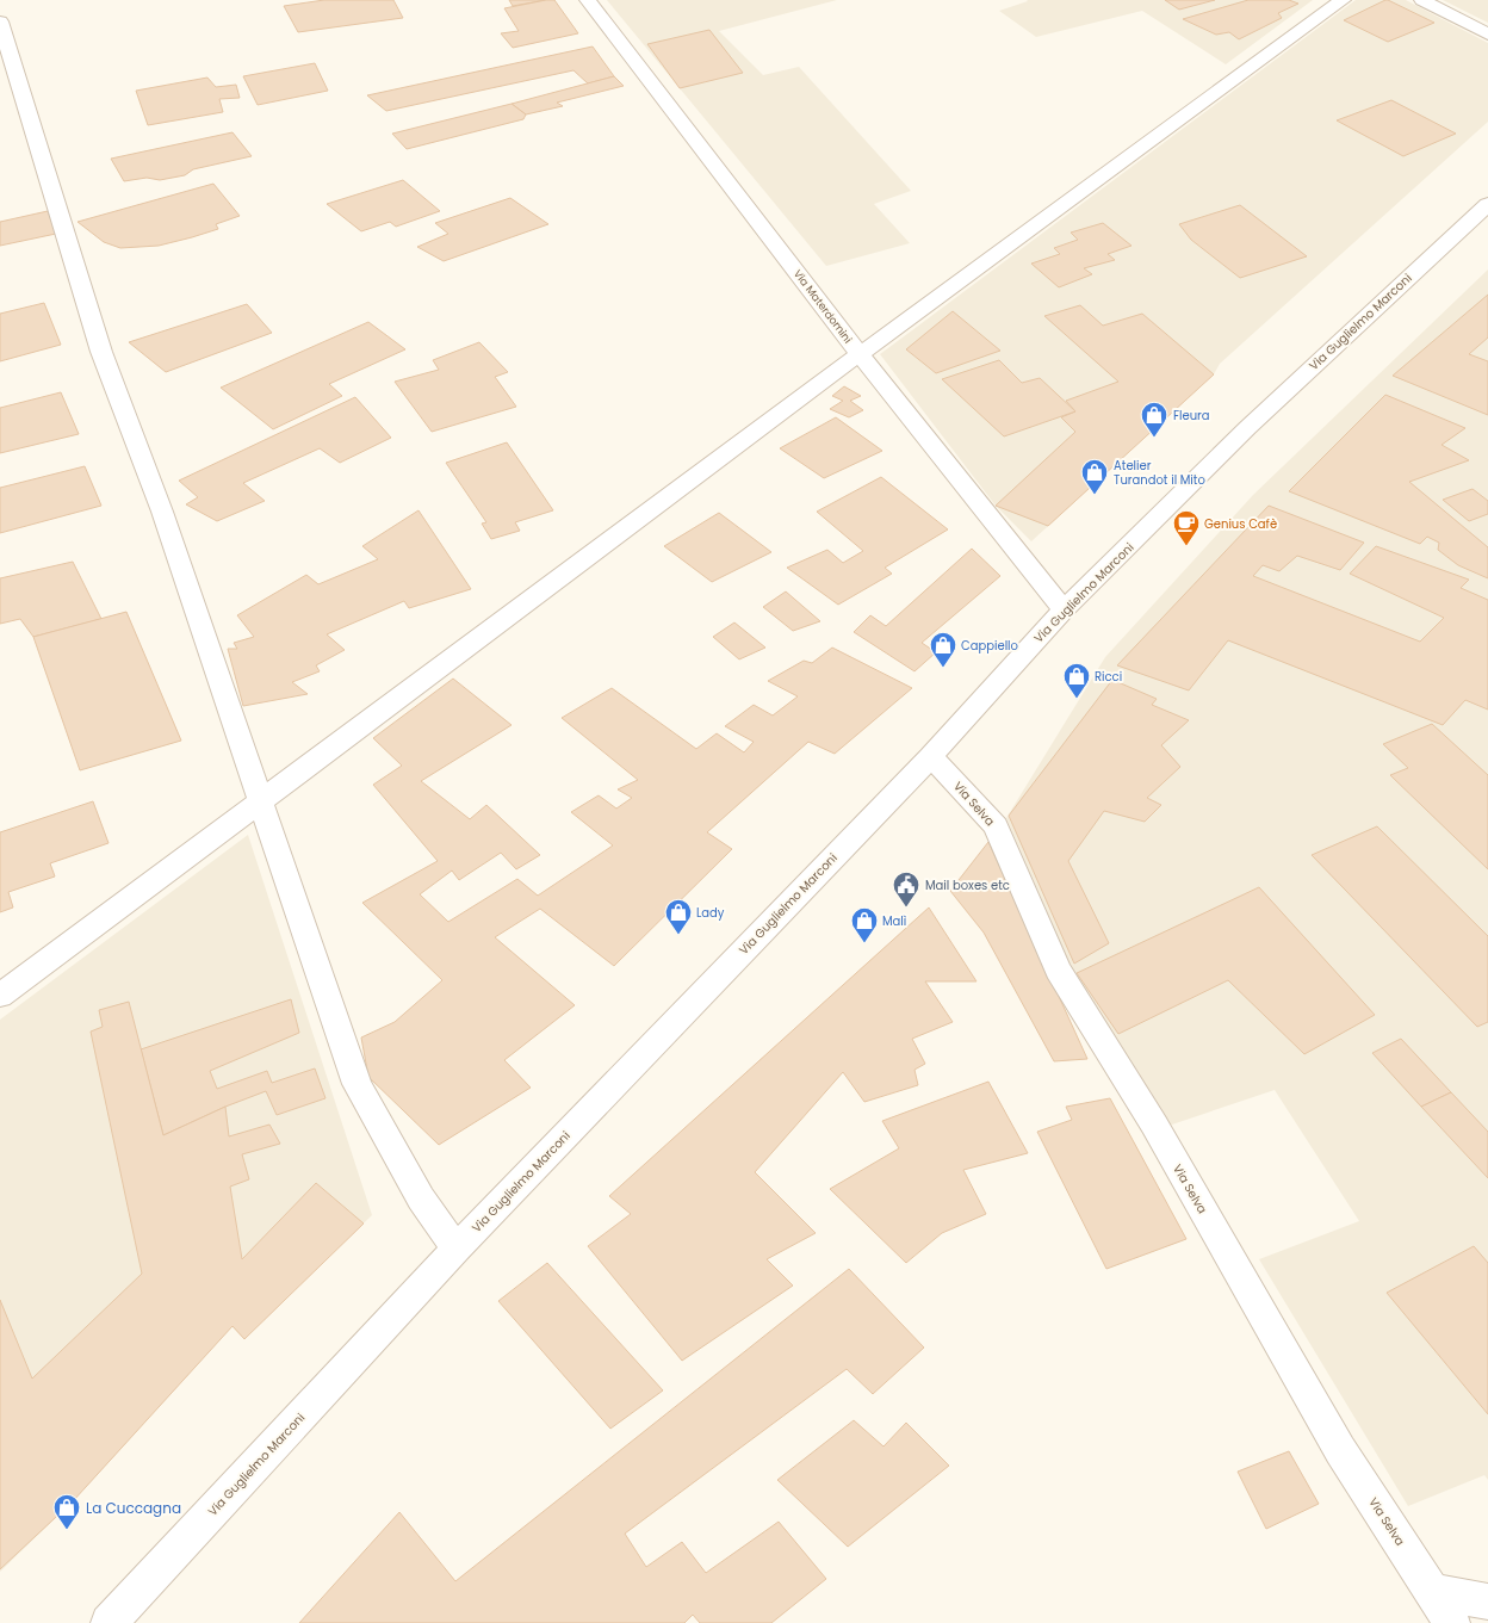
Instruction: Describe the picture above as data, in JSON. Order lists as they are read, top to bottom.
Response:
{
  "streets": {
    "street": ["Via Materdomini", "Via Guglielmo Marconi", "Via Selva"]
  },
  "crossings": [
    ["Via Materdomini", "Via Guglielmo Marconi"],
    ["Via Guglielmo Marconi", "Via Selva"]
  ],
  "places": {
    "shop": [
      "Fleura",
      "Atelier Turandot il Mito",
      "Cappiello",
      "Ricci",
      "Lady",
      "Malì",
      "La Cuccagna"
    ],
    "cafe": ["Genius Cafè"],
    "public building": ["Mail boxes etc"]
  }
}
